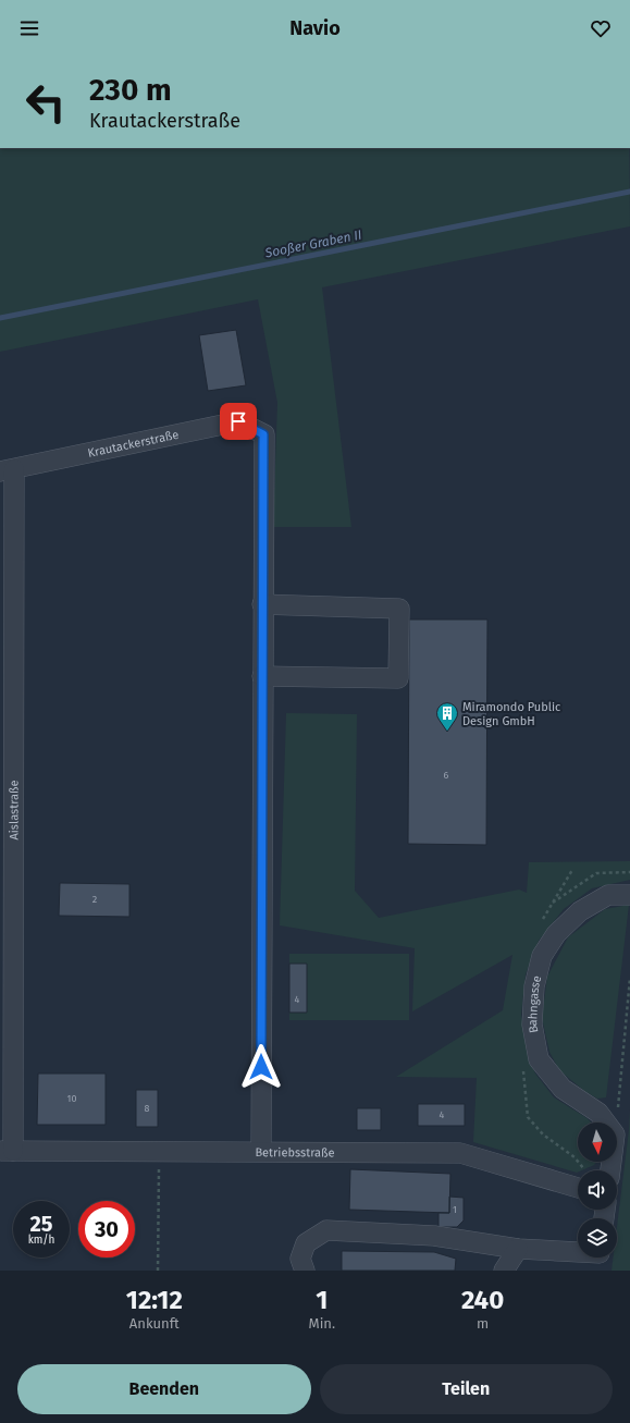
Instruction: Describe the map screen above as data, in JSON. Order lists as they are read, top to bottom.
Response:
{
  "streets": {
    "street": [
      "Krautackerstraße",
      "Aislastraße",
      "Bahngasse",
      "Betriebsstraße"
    ]
  },
  "crossings": [
    ["Krautackerstraße", "Aislastraße"],
    ["Aislastraße", "Betriebsstraße"]
  ],
  "water": ["Sooßer Graben II"],
  "places": {
    "building": ["Miramondo Public Design GmbH"]
  },
  "house_numbers": [
    "6",
    "2",
    "4",
    "10",
    "8",
    "4",
    "1"
  ],
  "north": "bottom",
  "page": {
    "header": "Navio",
    "turn": ["230 m", "Krautackerstraße"],
    "speed": "25 km/h",
    "limit": "30",
    "eta": [
      "12:12",
      "Ankunft",
      "1",
      "Min.",
      "240",
      "m"
    ],
    "buttons": ["Beenden", "Teilen"]
  }
}
